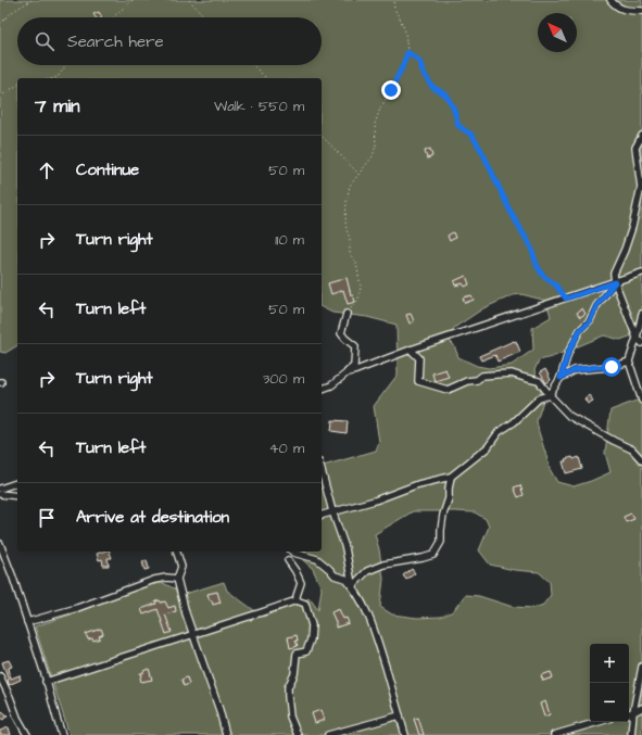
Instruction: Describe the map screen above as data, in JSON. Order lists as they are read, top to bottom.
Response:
{
  "north": "top left",
  "page": {
    "search": "Search here",
    "heading": ["7 min", "Walk · 550 m"],
    "list": [
      ["Continue", "50 m"],
      ["Turn right", "110 m"],
      ["Turn left", "50 m"],
      ["Turn right", "300 m"],
      ["Turn left", "40 m"],
      "Arrive at destination"
    ],
    "map_buttons": ["+", "−"]
  }
}
